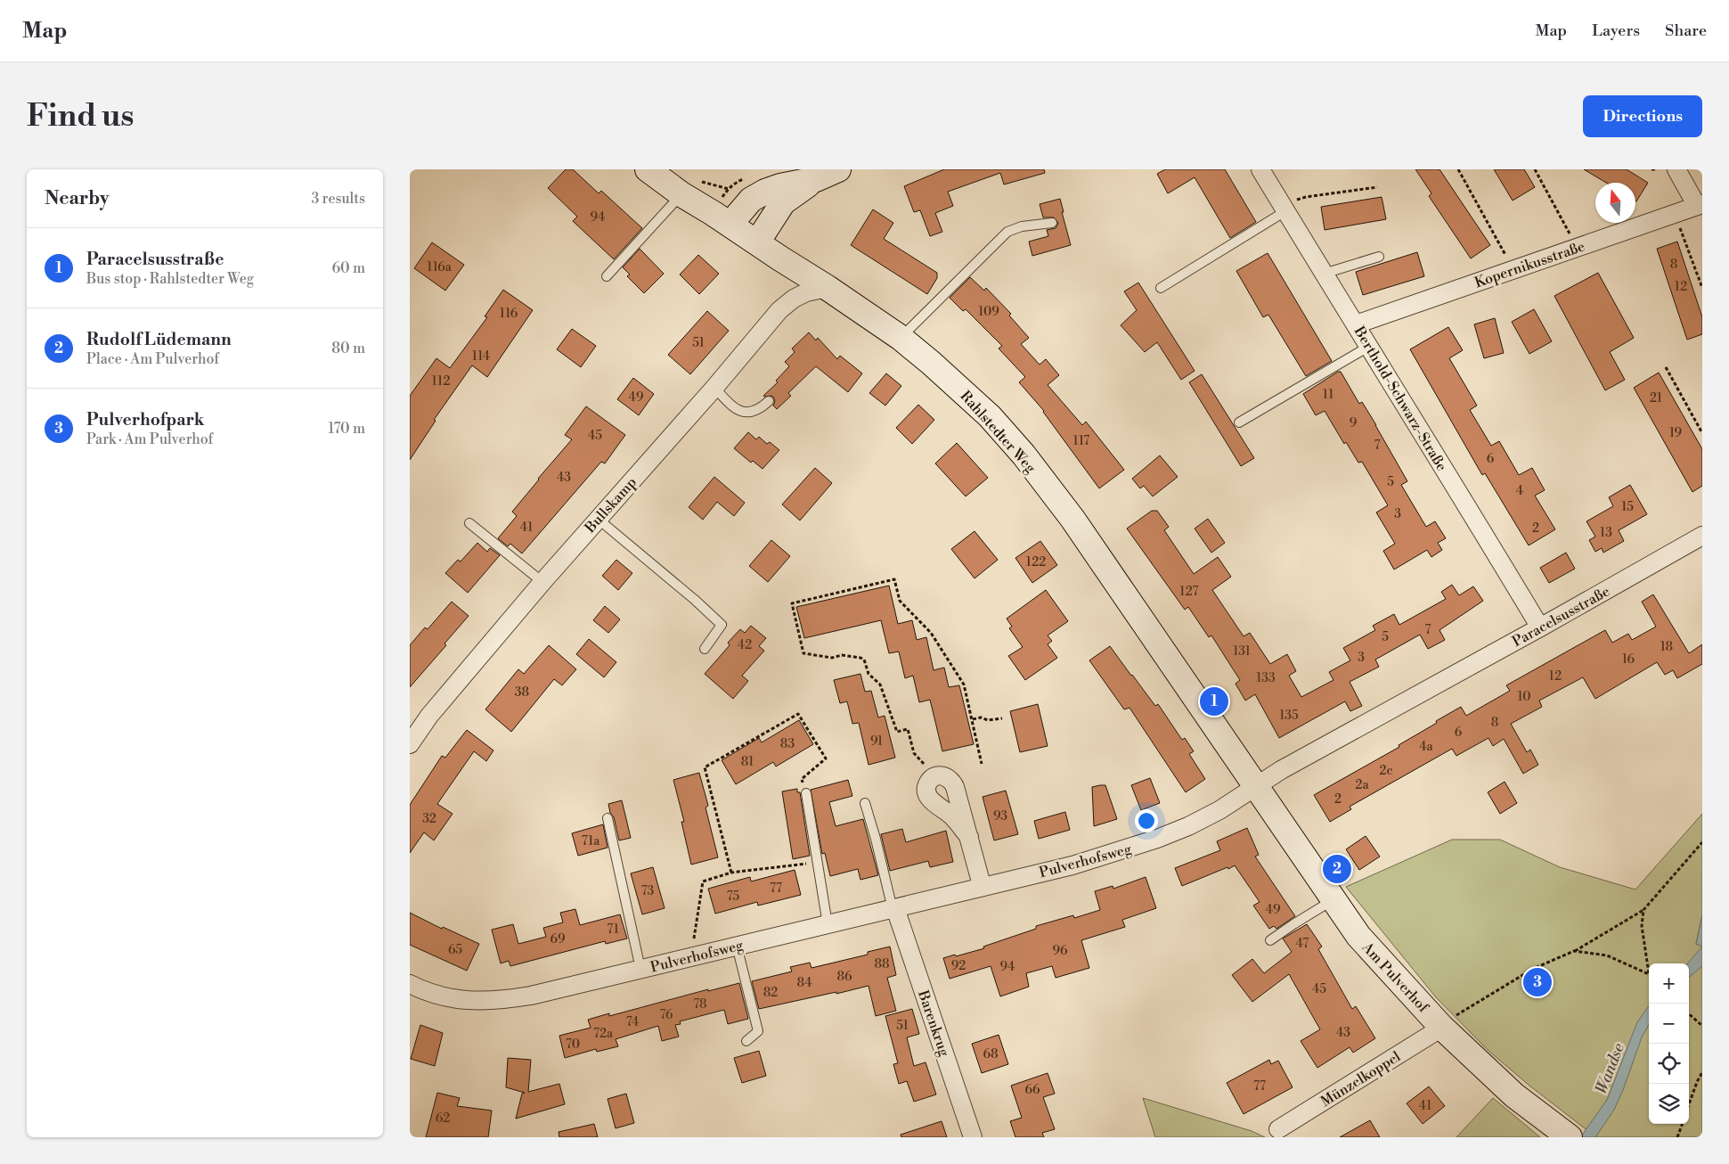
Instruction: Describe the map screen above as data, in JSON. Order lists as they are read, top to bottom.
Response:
{
  "streets": {
    "street": [
      "Kopernikusstraße",
      "Berthold-Schwarz-Straße",
      "Rahlstedter Weg",
      "Bullskamp",
      "Paracelsusstraße",
      "Pulverhofsweg",
      "Am Pulverhof",
      "Barenkrug",
      "Münzelkoppel"
    ]
  },
  "crossings": [
    ["Kopernikusstraße", "Berthold-Schwarz-Straße"],
    ["Berthold-Schwarz-Straße", "Paracelsusstraße"],
    ["Rahlstedter Weg", "Bullskamp"],
    ["Rahlstedter Weg", "Paracelsusstraße"],
    ["Rahlstedter Weg", "Pulverhofsweg"],
    ["Rahlstedter Weg", "Am Pulverhof"],
    ["Paracelsusstraße", "Pulverhofsweg"],
    ["Paracelsusstraße", "Am Pulverhof"],
    ["Pulverhofsweg", "Am Pulverhof"],
    ["Pulverhofsweg", "Barenkrug"],
    ["Am Pulverhof", "Münzelkoppel"]
  ],
  "water": ["Wandse"],
  "house_numbers": [
    "94",
    "8",
    "116a",
    "12",
    "109",
    "116",
    "51",
    "114",
    "112",
    "11",
    "49",
    "21",
    "9",
    "19",
    "45",
    "117",
    "7",
    "6",
    "43",
    "5",
    "4",
    "15",
    "3",
    "41",
    "2",
    "13",
    "122",
    "127",
    "7",
    "5",
    "42",
    "18",
    "131",
    "3",
    "16",
    "12",
    "133",
    "38",
    "10",
    "135",
    "8",
    "6",
    "91",
    "83",
    "4a",
    "81",
    "2c",
    "2a",
    "2",
    "93",
    "32",
    "71a",
    "77",
    "73",
    "75",
    "49",
    "71",
    "69",
    "47",
    "65",
    "96",
    "88",
    "92",
    "94",
    "86",
    "84",
    "45",
    "82",
    "78",
    "76",
    "74",
    "51",
    "43",
    "72a",
    "70",
    "68",
    "77",
    "66",
    "41",
    "62"
  ],
  "north": "top",
  "page": {
    "header": "Map",
    "nav": ["Map", "Layers", "Share"],
    "buttons": "Directions",
    "title": "Find us",
    "heading": ["Nearby", "3 results"],
    "list": [
      {
        "mark": "1",
        "name": "Paracelsusstraße",
        "note": "Bus stop · Rahlstedter Weg",
        "value": "60 m"
      },
      {
        "mark": "2",
        "name": "Rudolf Lüdemann",
        "note": "Place · Am Pulverhof",
        "value": "80 m"
      },
      {
        "mark": "3",
        "name": "Pulverhofpark",
        "note": "Park · Am Pulverhof",
        "value": "170 m"
      }
    ],
    "pins": ["1", "2", "3"],
    "map_buttons": ["+", "−"]
  }
}
